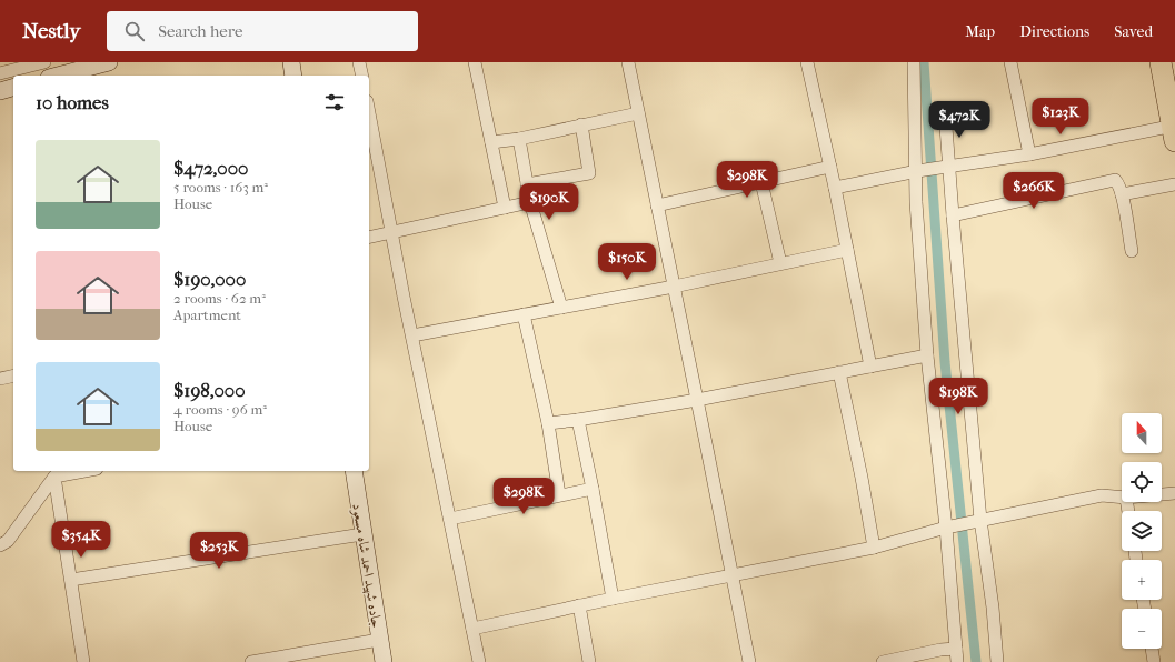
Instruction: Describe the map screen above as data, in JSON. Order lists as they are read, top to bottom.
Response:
{
  "streets": {
    "main road": ["جاده شهيد احمد شاه مسعود"]
  },
  "north": "top",
  "page": {
    "header": "Nestly",
    "search": "Search here",
    "nav": ["Map", "Directions", "Saved"],
    "heading": "10 homes",
    "price": [
      "$123K",
      "$472K",
      "$298K",
      "$266K",
      "$190K",
      "$150K",
      "$198K",
      "$298K",
      "$354K",
      "$253K"
    ],
    "list": [
      {
        "name": "$472,000",
        "note": "5 rooms · 163 m² · House"
      },
      {
        "name": "$190,000",
        "note": "2 rooms · 62 m² · Apartment"
      },
      {
        "name": "$198,000",
        "note": "4 rooms · 96 m² · House"
      }
    ],
    "map_buttons": ["+", "−"]
  }
}
